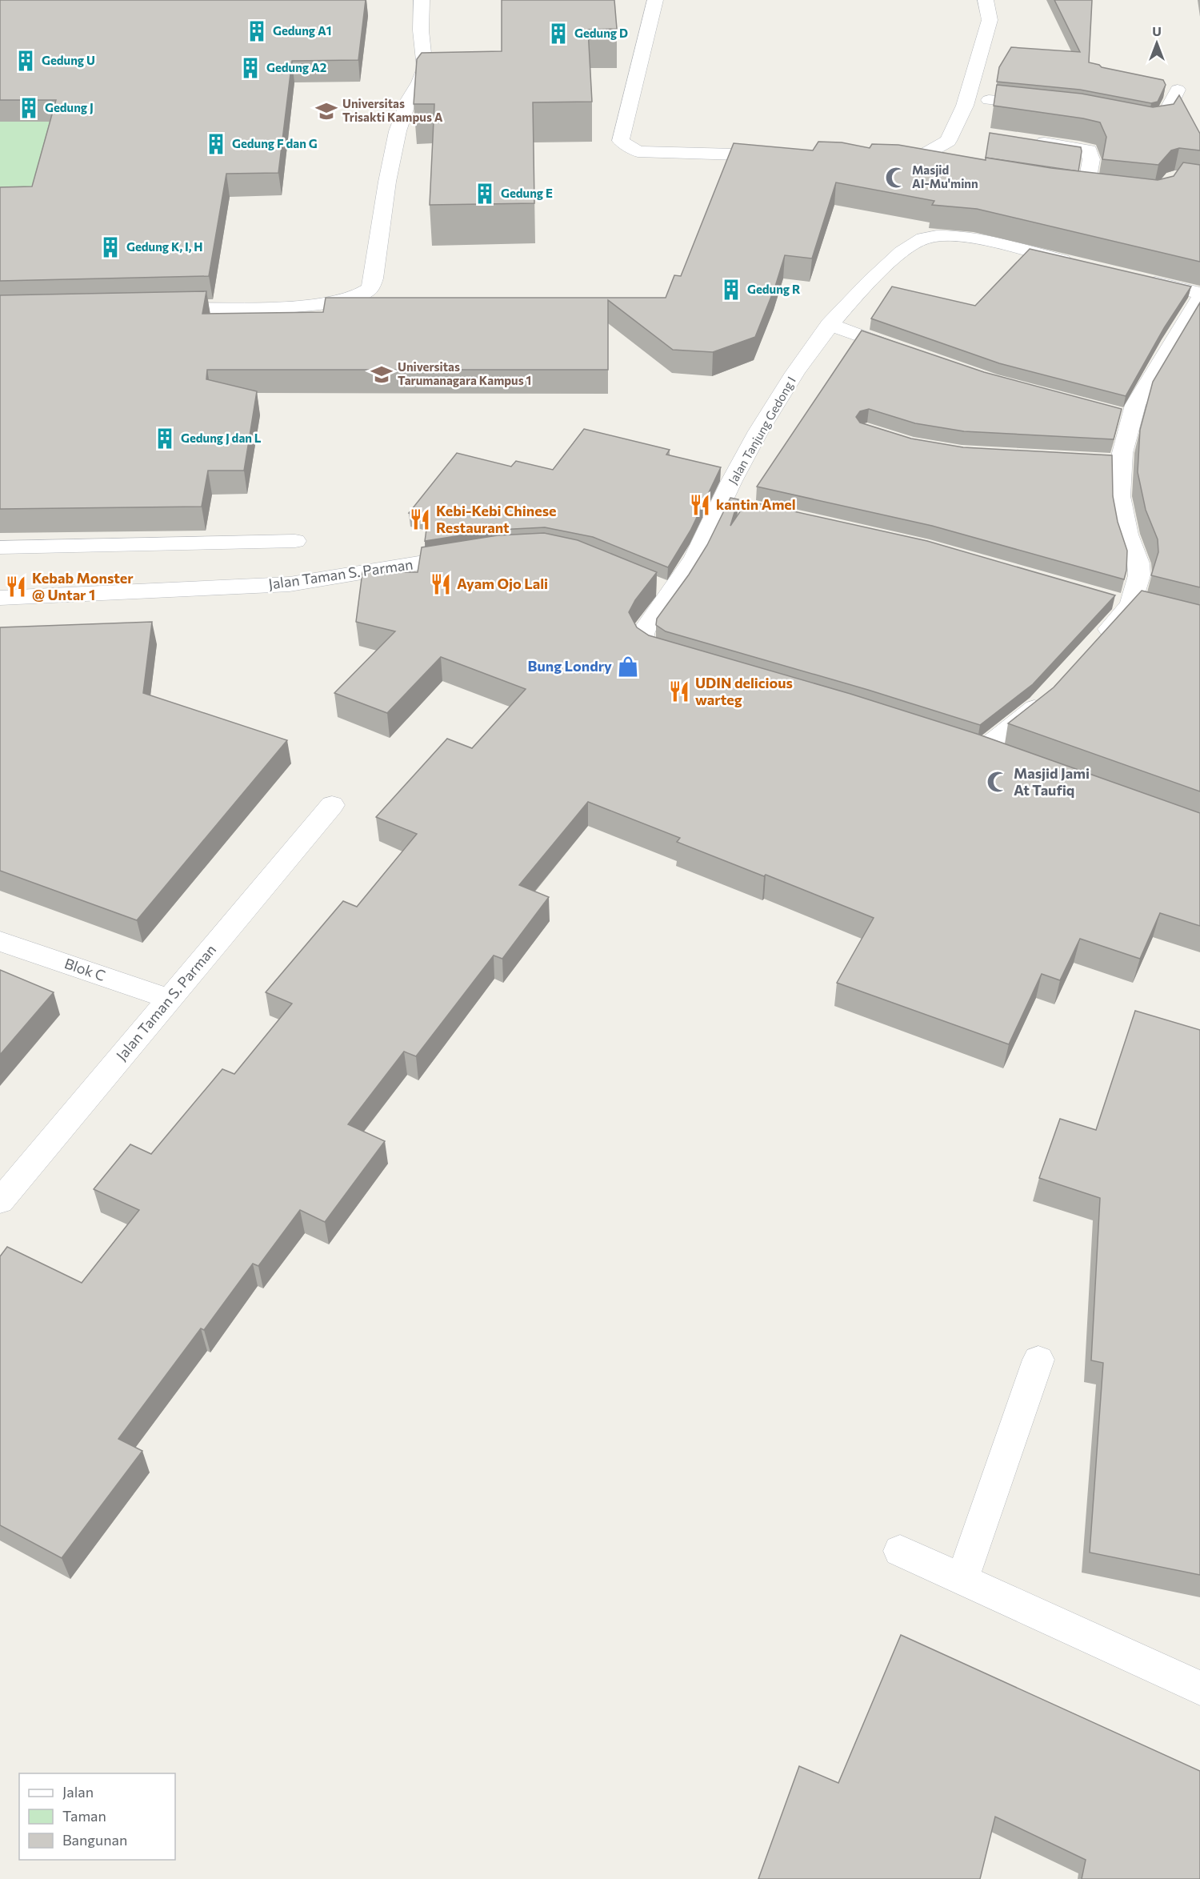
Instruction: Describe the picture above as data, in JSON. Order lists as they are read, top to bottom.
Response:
{
  "streets": {
    "street": ["Jalan Tanjung Gedong I", "Jalan Taman S. Parman", "Blok C"]
  },
  "crossings": [
    ["Jalan Taman S. Parman", "Blok C"]
  ],
  "places": {
    "building": [
      "Gedung A1",
      "Gedung D",
      "Gedung U",
      "Gedung A2",
      "Gedung J",
      "Gedung F dan G",
      "Gedung E",
      "Gedung K, I, H",
      "Gedung R",
      "Gedung J dan L"
    ],
    "school or university": ["Universitas Trisakti Kampus A", "Universitas Tarumanagara Kampus 1"],
    "mosque": ["Masjid AI-Mu'minn", "Masjid Jami At Taufiq"],
    "restaurant": [
      "kantin Amel",
      "Kebi-Kebi Chinese Restaurant",
      "Ayam Ojo Lali",
      "Kebab Monster @ Untar 1",
      "UDIN delicious warteg"
    ],
    "shop": ["Bung Londry"]
  },
  "legend": ["Jalan", "Taman", "Bangunan"],
  "north": "top"
}
